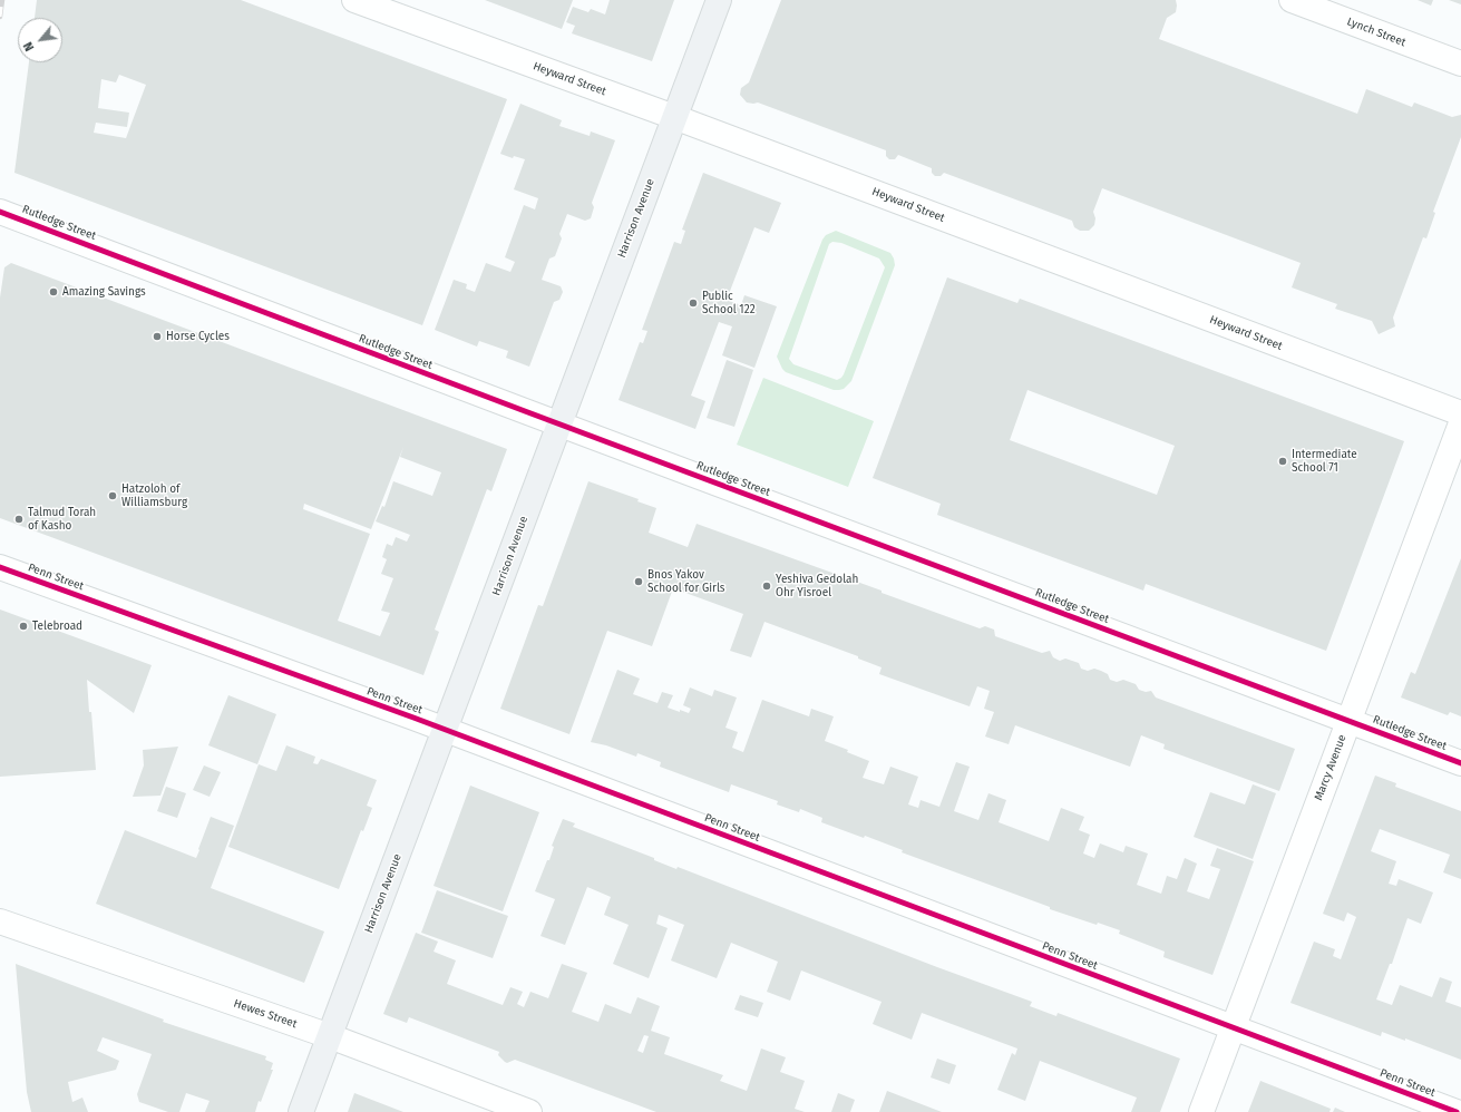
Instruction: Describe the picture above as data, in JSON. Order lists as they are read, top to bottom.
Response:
{
  "streets": {
    "street": [
      "Lynch Street",
      "Heyward Street",
      "Harrison Avenue",
      "Rutledge Street",
      "Penn Street",
      "Marcy Avenue",
      "Hewes Street"
    ]
  },
  "crossings": [
    ["Heyward Street", "Harrison Avenue"],
    ["Harrison Avenue", "Rutledge Street"],
    ["Harrison Avenue", "Penn Street"],
    ["Harrison Avenue", "Hewes Street"],
    ["Rutledge Street", "Marcy Avenue"],
    ["Penn Street", "Marcy Avenue"]
  ],
  "places": [
    "Amazing Savings",
    "Public School 122",
    "Horse Cycles",
    "Intermediate School 71",
    "Hatzoloh of Williamsburg",
    "Talmud Torah of Kasho",
    "Bnos Yakov School for Girls",
    "Yeshiva Gedolah Ohr Yisroel",
    "Telebroad"
  ],
  "north": "bottom left"
}
